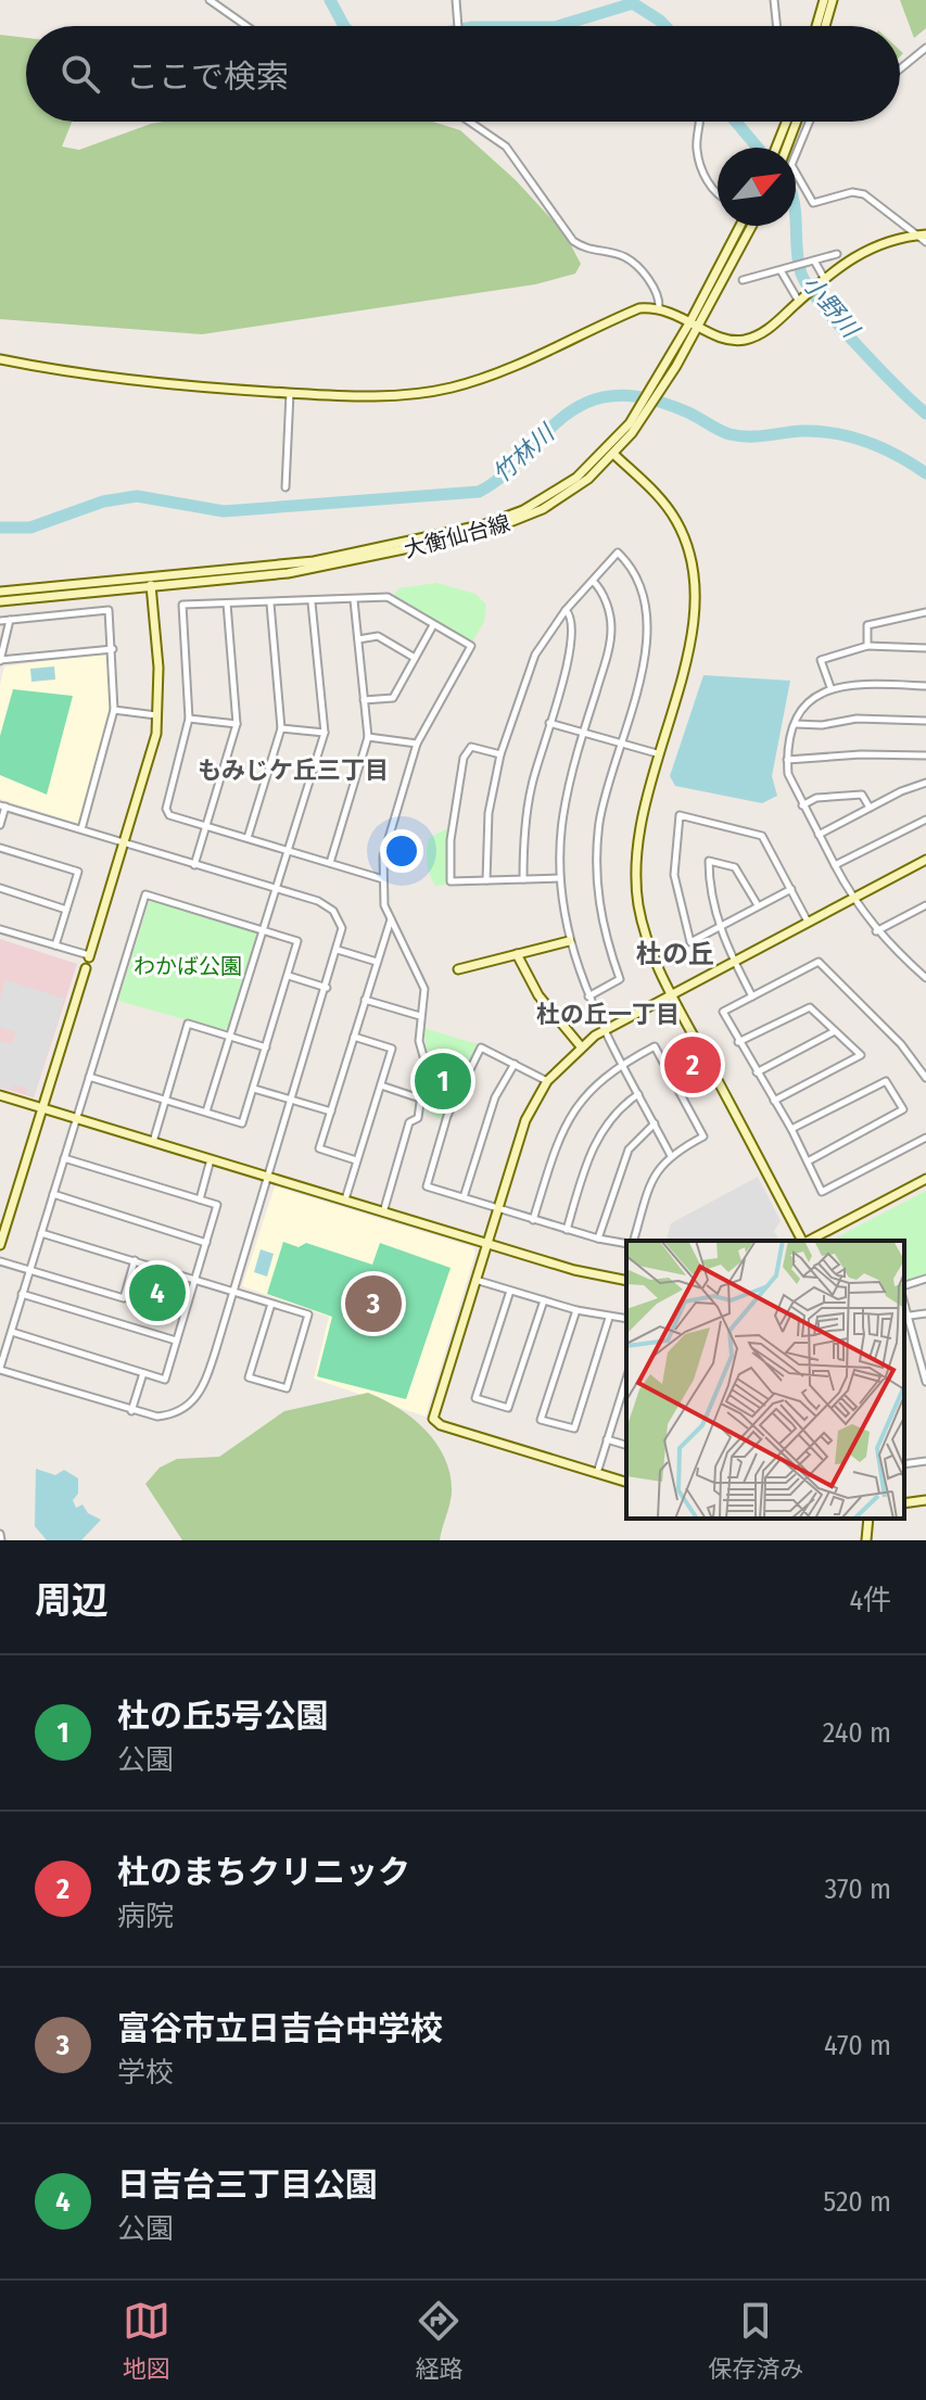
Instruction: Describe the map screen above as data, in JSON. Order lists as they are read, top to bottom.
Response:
{
  "streets": {
    "street": ["大衡仙台線"]
  },
  "districts": ["もみじケ丘三丁目", "杜の丘", "杜の丘一丁目"],
  "water": ["小野川", "竹林川"],
  "parks": ["わかば公園"],
  "north": "top right",
  "page": {
    "search": "ここで検索",
    "pins": [
      "2",
      "1",
      "4",
      "3"
    ],
    "heading": ["周辺", "4件"],
    "list": [
      {
        "mark": "1",
        "name": "杜の丘5号公園",
        "note": "公園",
        "value": "240 m"
      },
      {
        "mark": "2",
        "name": "杜のまちクリニック",
        "note": "病院",
        "value": "370 m"
      },
      {
        "mark": "3",
        "name": "富谷市立日吉台中学校",
        "note": "学校",
        "value": "470 m"
      },
      {
        "mark": "4",
        "name": "日吉台三丁目公園",
        "note": "公園",
        "value": "520 m"
      }
    ],
    "nav": ["地図", "経路", "保存済み"]
  }
}
